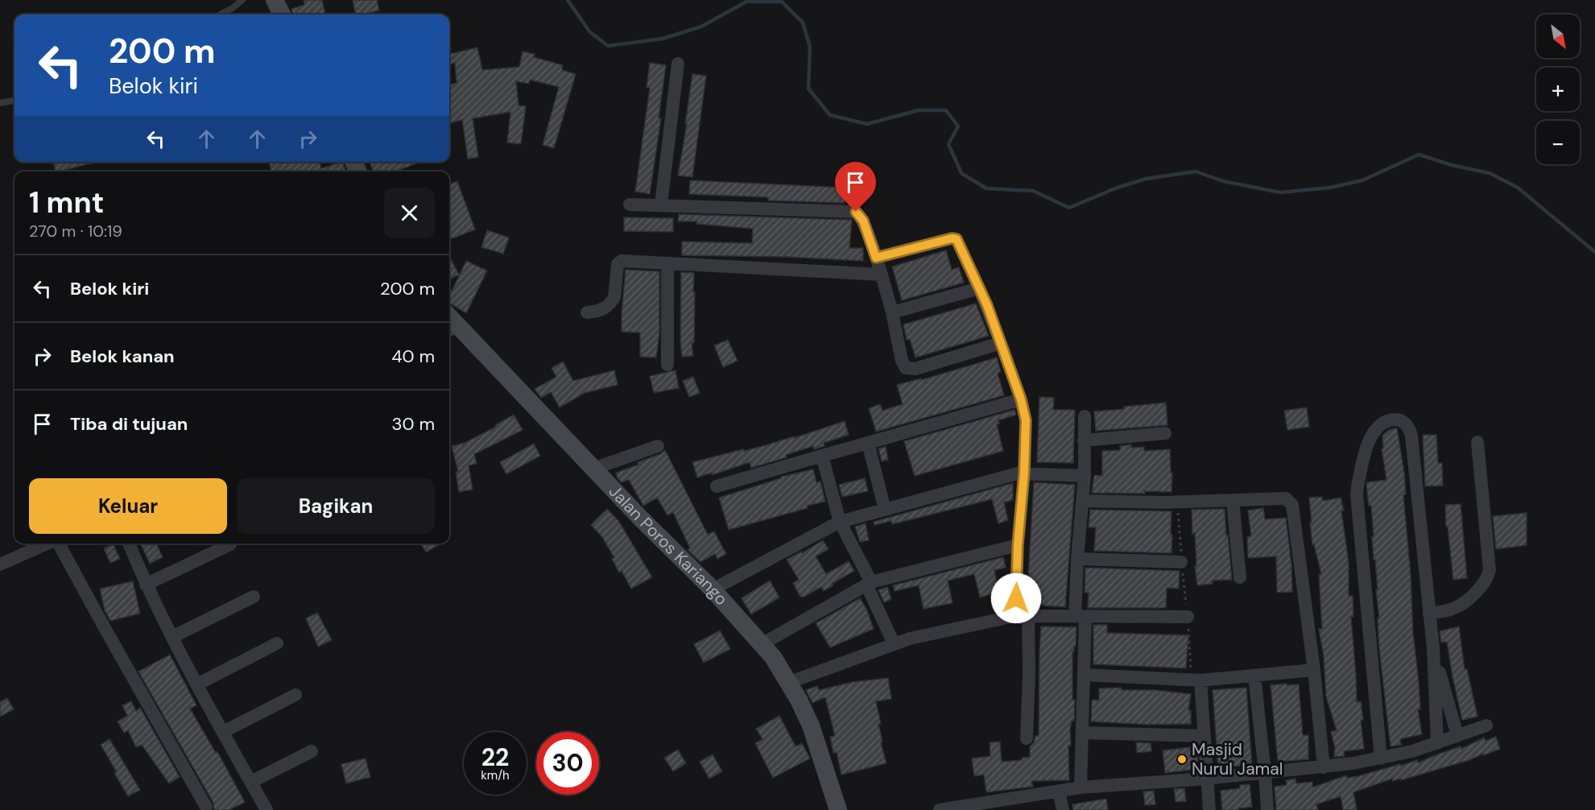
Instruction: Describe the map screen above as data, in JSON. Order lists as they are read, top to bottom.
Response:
{
  "streets": {
    "main road": ["Jalan Poros Kariango"]
  },
  "places": ["Masjid Nurul Jamal"],
  "north": "bottom right",
  "page": {
    "map_buttons": ["+", "−"],
    "turn": ["200 m", "Belok kiri"],
    "heading": ["1 mnt", "270 m · 10:19"],
    "list": [
      {
        "name": "Belok kiri",
        "value": "200 m"
      },
      {
        "name": "Belok kanan",
        "value": "40 m"
      },
      {
        "name": "Tiba di tujuan",
        "value": "30 m"
      }
    ],
    "buttons": ["Keluar", "Bagikan"],
    "speed": "22 km/h",
    "limit": "30"
  }
}
